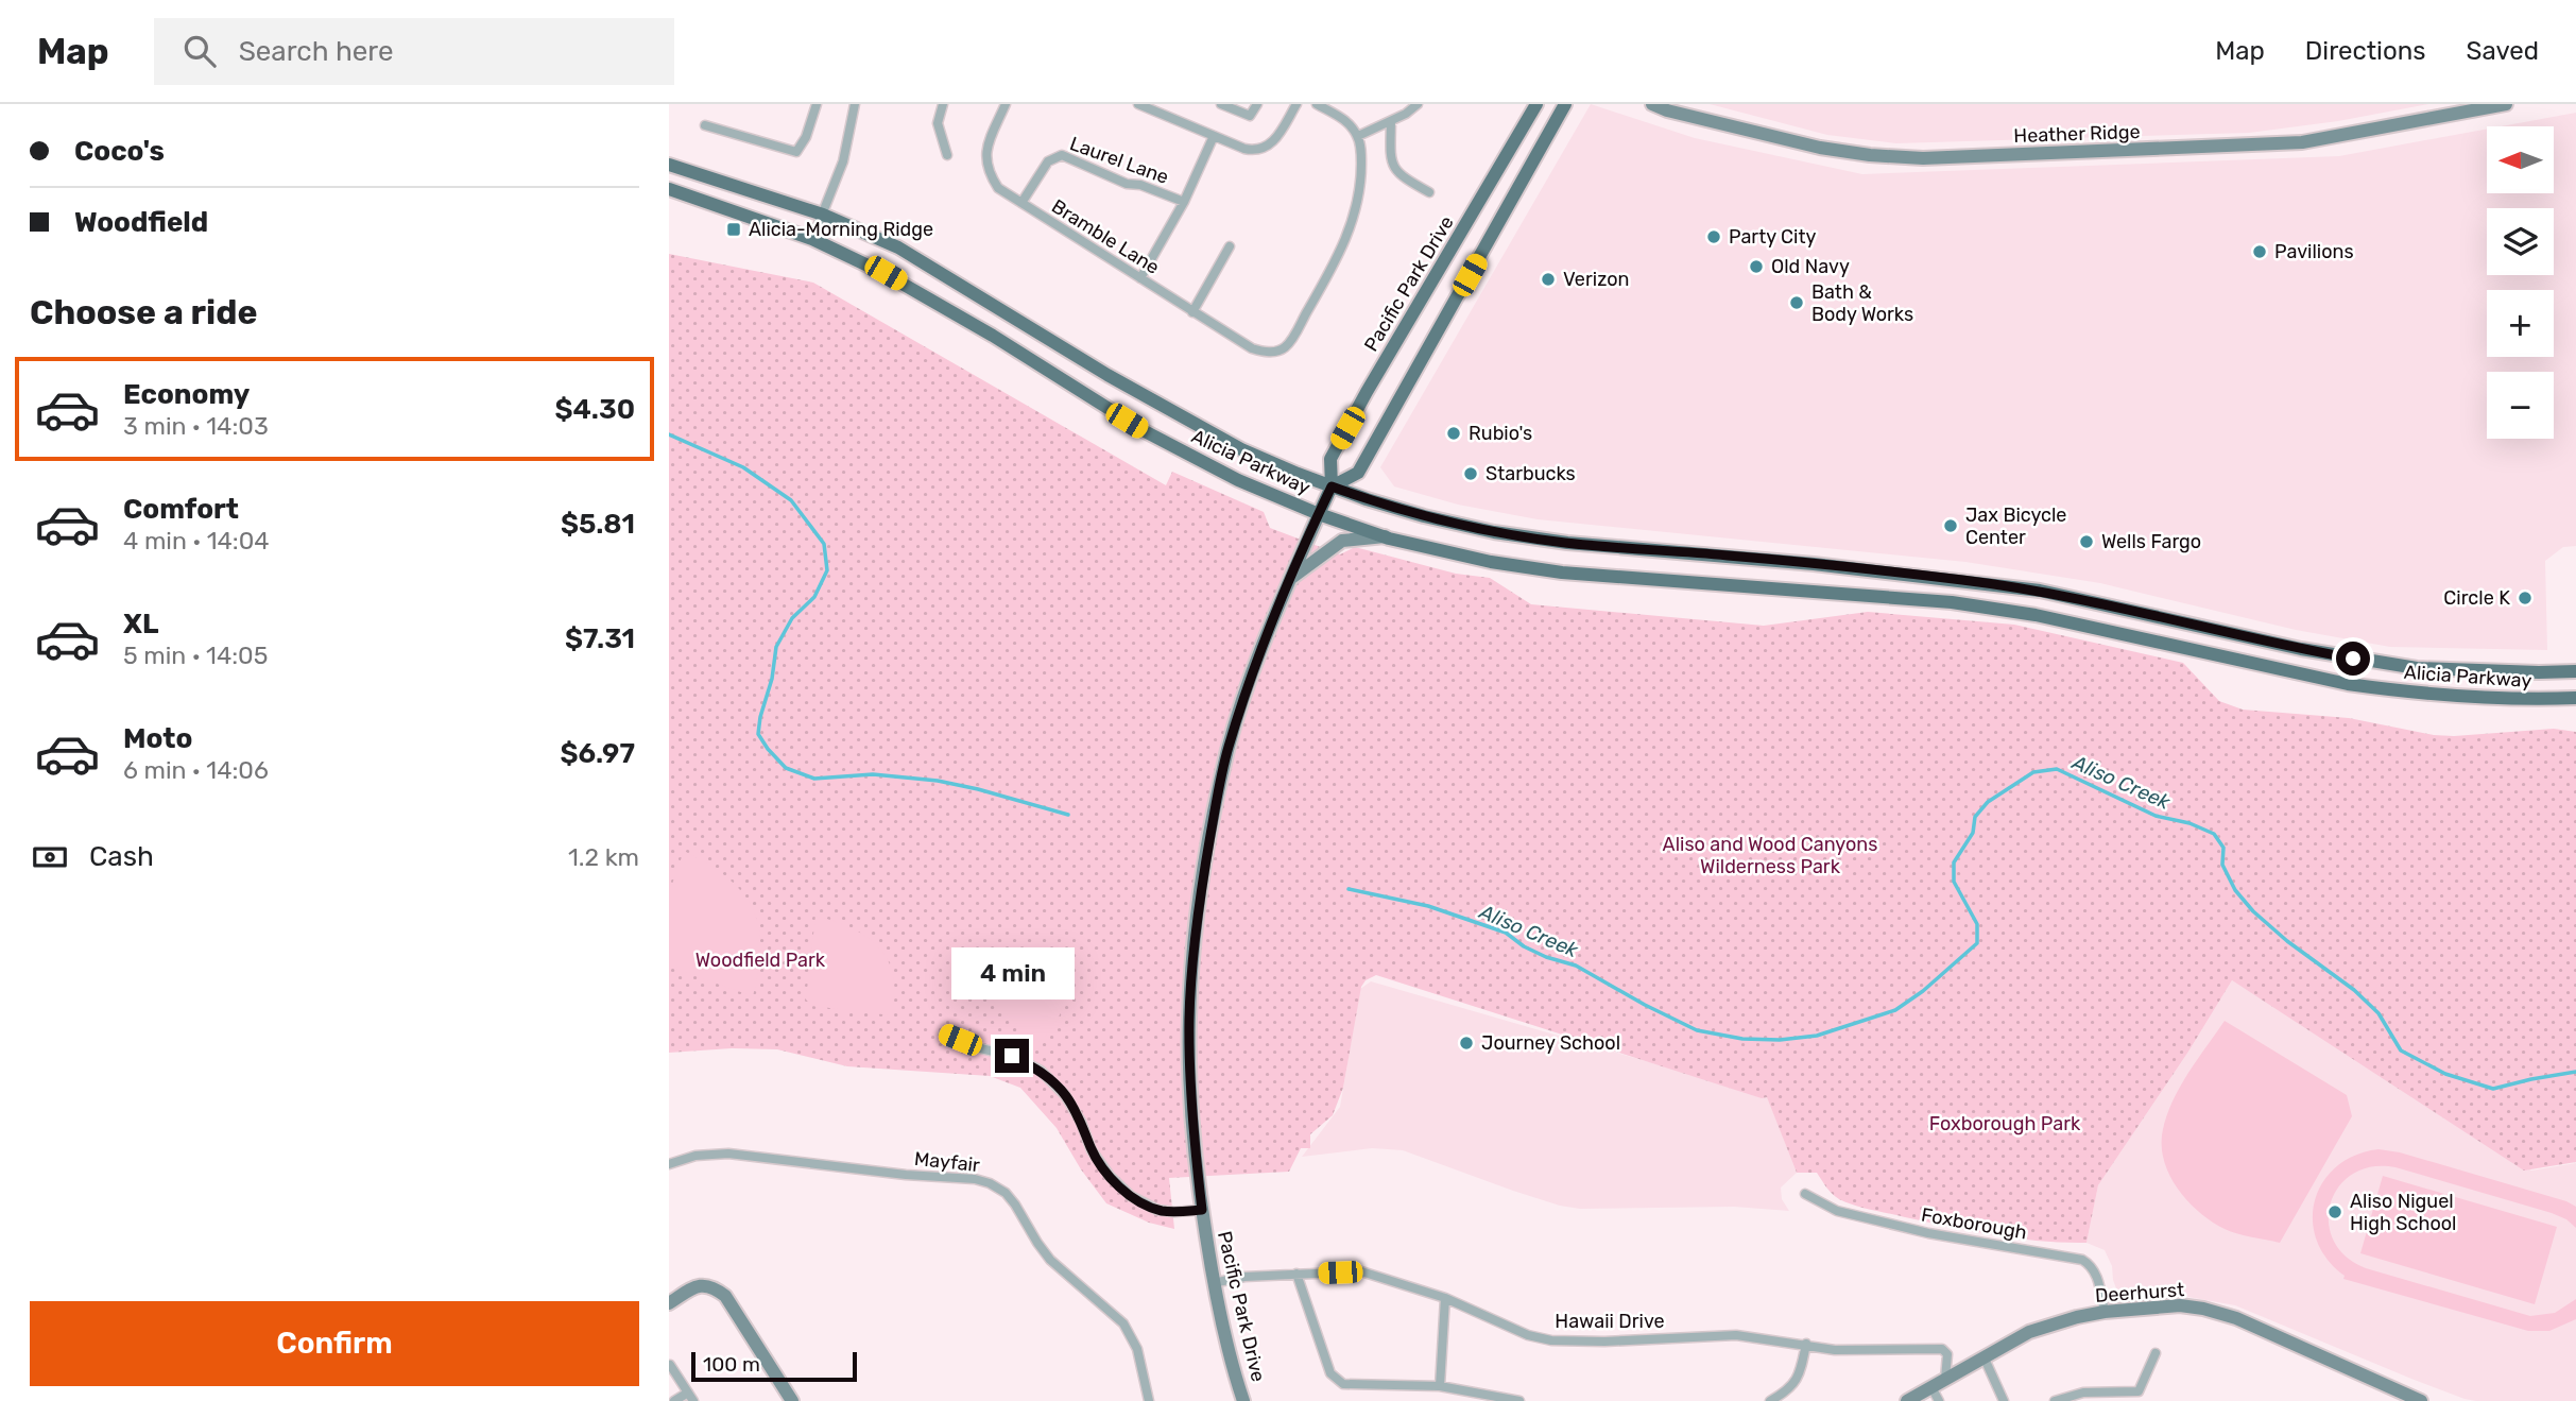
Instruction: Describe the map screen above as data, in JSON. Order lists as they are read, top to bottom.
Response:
{
  "streets": {
    "main road": ["Pacific Park Drive", "Alicia Parkway"],
    "street": [
      "Heather Ridge",
      "Laurel Lane",
      "Bramble Lane",
      "Mayfair",
      "Foxborough",
      "Deerhurst",
      "Hawaii Drive"
    ]
  },
  "crossings": [
    ["Laurel Lane", "Bramble Lane"],
    ["Pacific Park Drive", "Alicia Parkway"],
    ["Pacific Park Drive", "Hawaii Drive"],
    ["Foxborough", "Deerhurst"],
    ["Deerhurst", "Hawaii Drive"]
  ],
  "water": ["Aliso Creek"],
  "parks": ["Aliso and Wood Canyons Wilderness Park", "Woodfield Park", "Foxborough Park"],
  "places": {
    "transit": ["Alicia-Morning Ridge"],
    "other": [
      "Party City",
      "Pavilions",
      "Old Navy",
      "Verizon",
      "Bath & Body Works",
      "Rubio's",
      "Starbucks",
      "Jax Bicycle Center",
      "Wells Fargo",
      "Circle K",
      "Journey School",
      "Aliso Niguel High School"
    ]
  },
  "scale_bar": "100 m",
  "north": "left",
  "page": {
    "header": "Map",
    "search": "Search here",
    "nav": ["Map", "Directions", "Saved"],
    "banner": ["Coco's", "Woodfield"],
    "map_buttons": ["+", "−"],
    "heading": "Choose a ride",
    "list": [
      {
        "name": "Economy",
        "note": "3 min · 14:03",
        "value": "$4.30"
      },
      {
        "name": "Comfort",
        "note": "4 min · 14:04",
        "value": "$5.81"
      },
      {
        "name": "XL",
        "note": "5 min · 14:05",
        "value": "$7.31"
      },
      {
        "name": "Moto",
        "note": "6 min · 14:06",
        "value": "$6.97"
      }
    ],
    "pay": ["Cash", "1.2 km"],
    "bubble": "4 min",
    "buttons": "Confirm",
    "scale": "100 m"
  }
}
